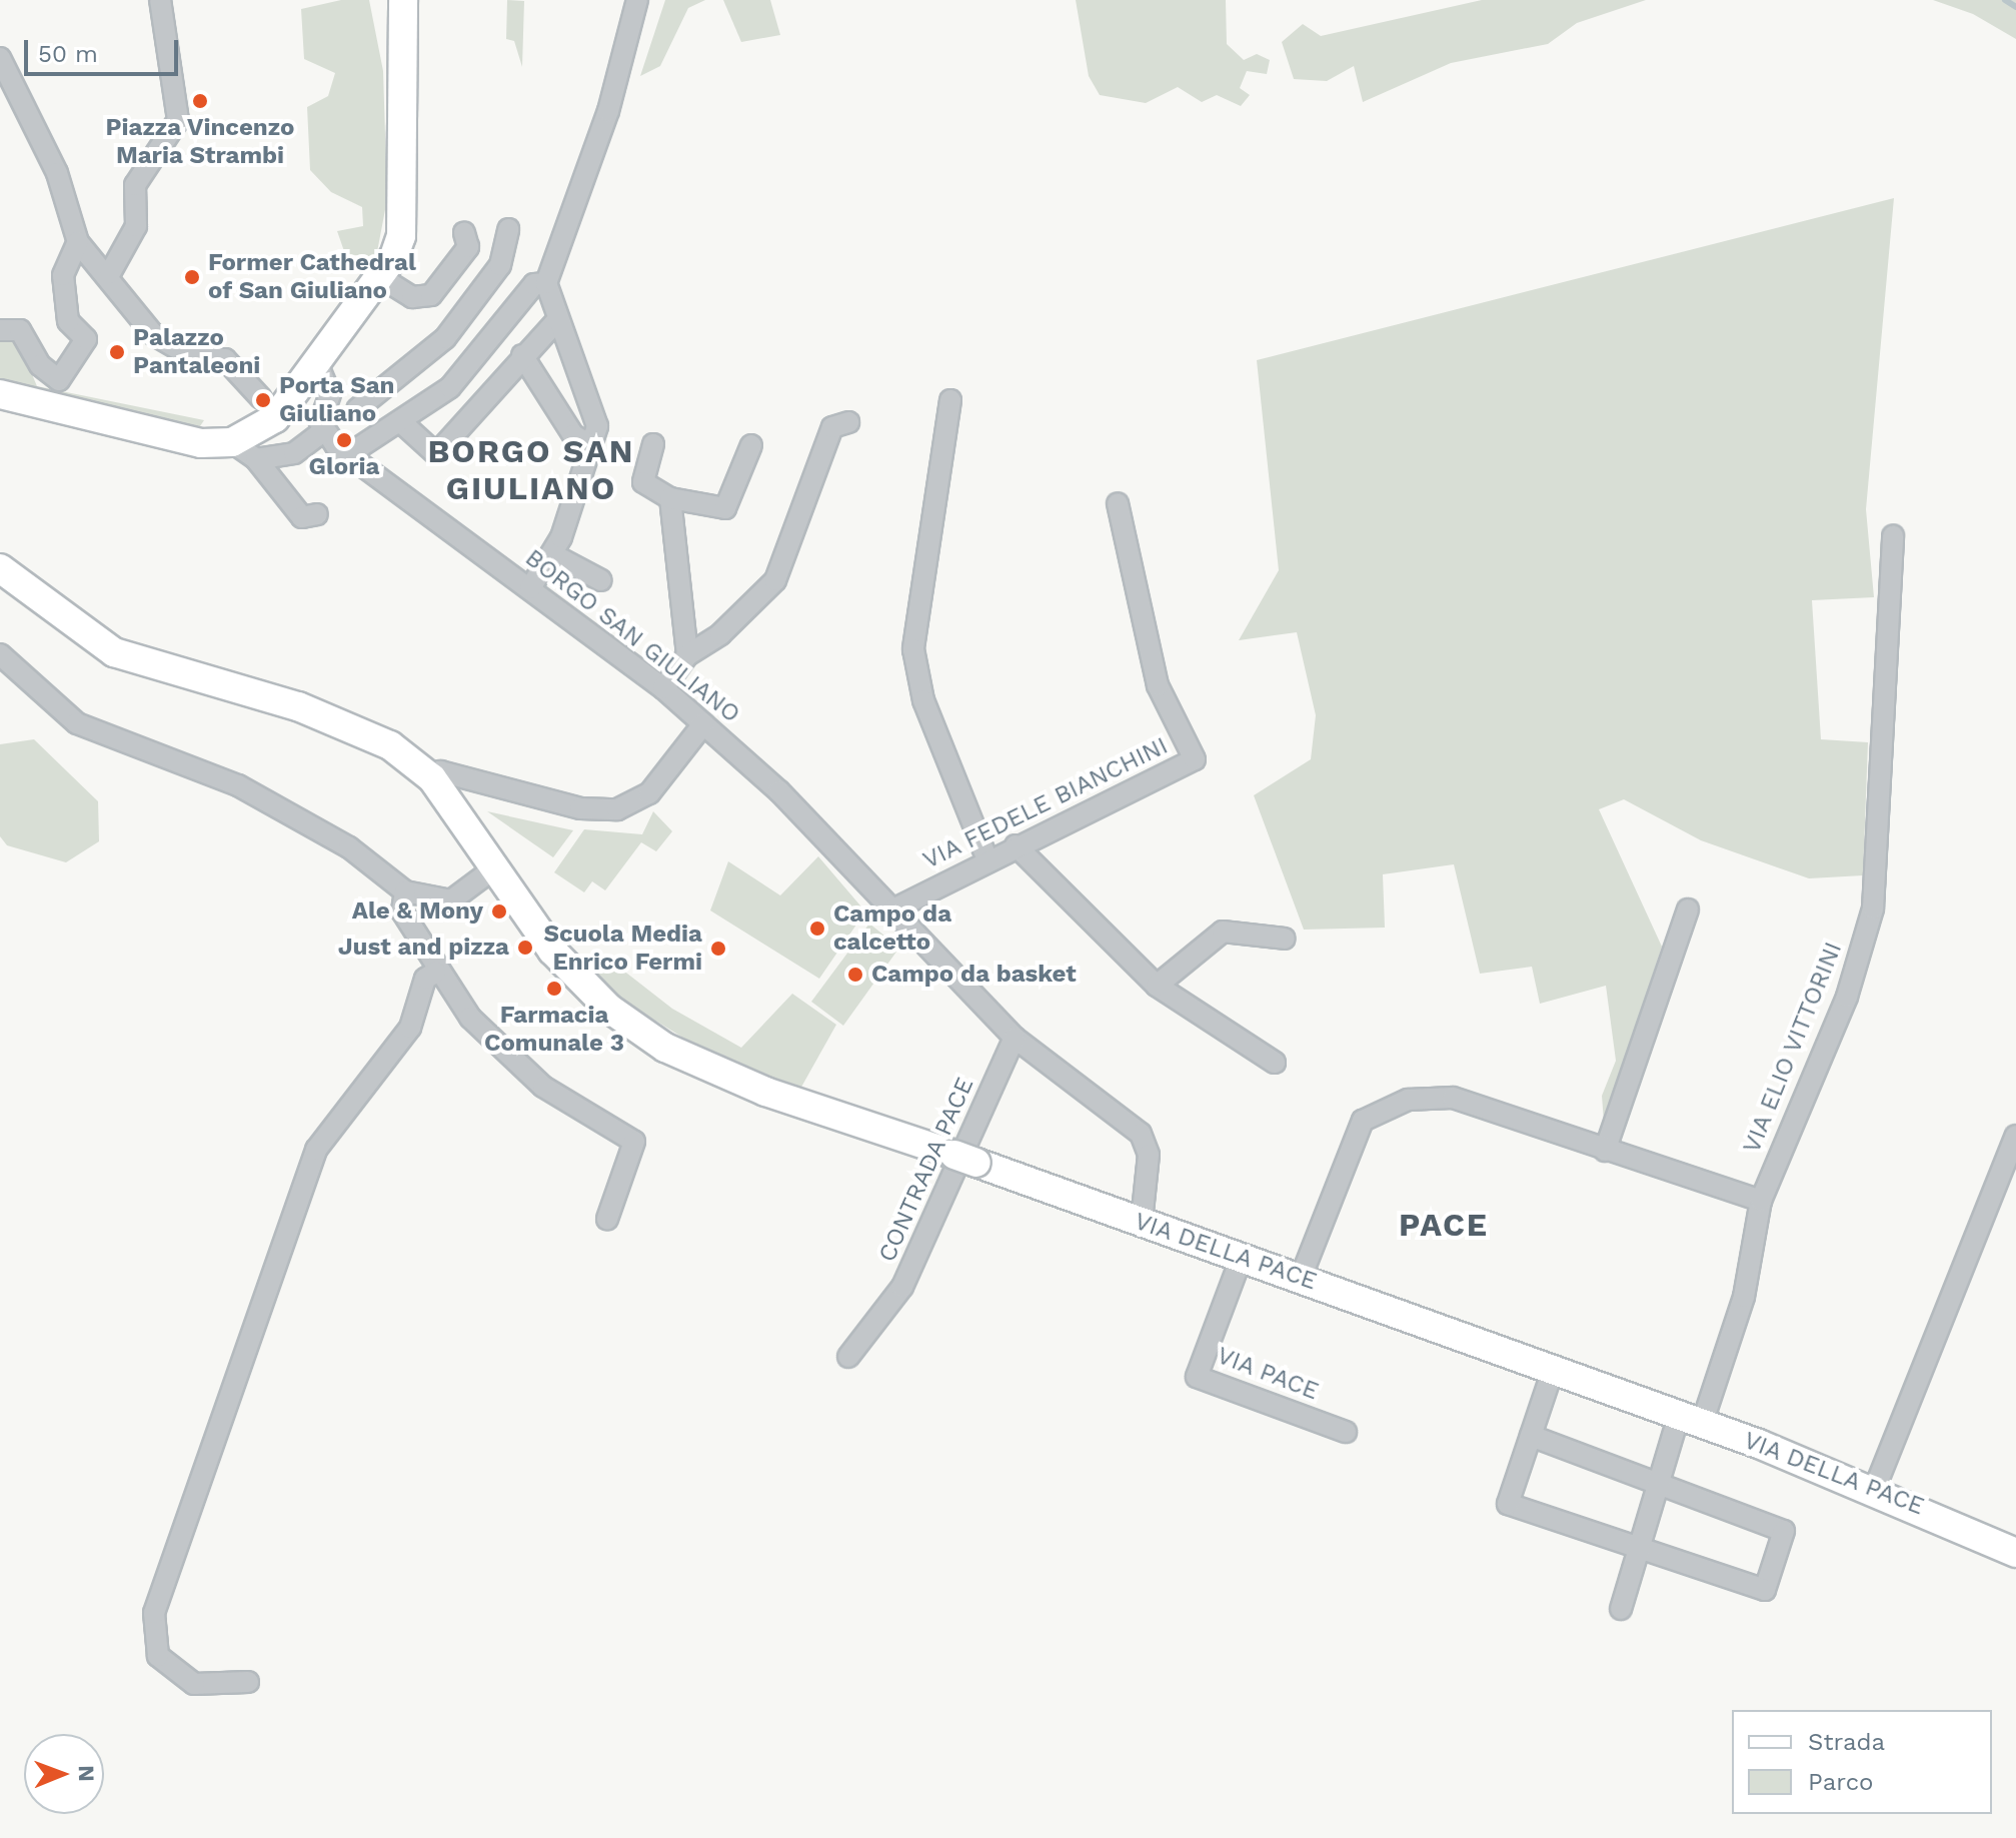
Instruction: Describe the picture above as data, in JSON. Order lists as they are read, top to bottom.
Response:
{
  "streets": {
    "main road": ["VIA DELLA PACE"],
    "street": [
      "BORGO SAN GIULIANO",
      "VIA FEDELE BIANCHINI",
      "VIA ELIO VITTORINI",
      "CONTRADA PACE",
      "VIA PACE"
    ]
  },
  "crossings": [
    ["BORGO SAN GIULIANO", "VIA FEDELE BIANCHINI"],
    ["BORGO SAN GIULIANO", "CONTRADA PACE"],
    ["BORGO SAN GIULIANO", "VIA DELLA PACE"],
    ["VIA ELIO VITTORINI", "VIA DELLA PACE"],
    ["VIA DELLA PACE", "VIA PACE"]
  ],
  "districts": ["BORGO SAN GIULIANO", "PACE"],
  "places": [
    "Piazza Vincenzo Maria Strambi",
    "Former Cathedral of San Giuliano",
    "Palazzo Pantaleoni",
    "Porta San Giuliano",
    "Gloria",
    "Ale & Mony",
    "Campo da calcetto",
    "Just and pizza",
    "Scuola Media Enrico Fermi",
    "Campo da basket",
    "Farmacia Comunale 3"
  ],
  "legend": ["Strada", "Parco"],
  "scale_bar": "50 m",
  "north": "right"
}
